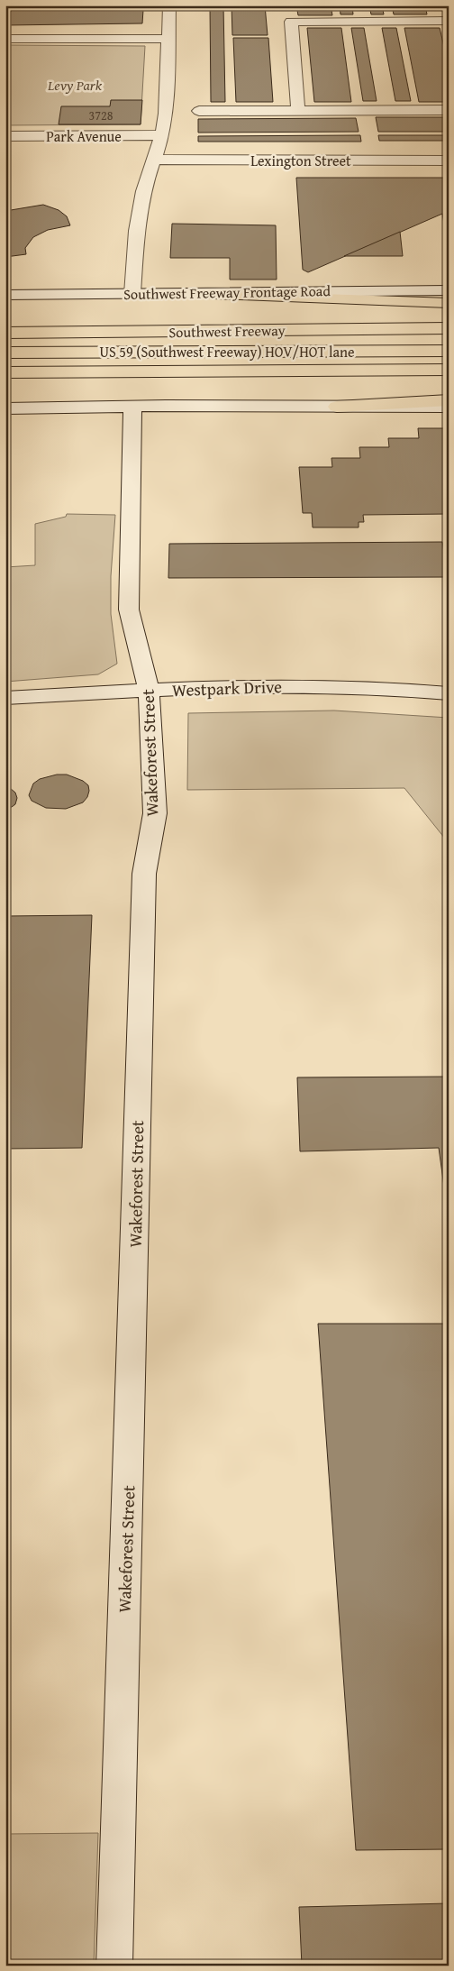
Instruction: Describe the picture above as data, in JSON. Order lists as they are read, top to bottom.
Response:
{
  "streets": {
    "highway": ["Southwest Freeway", "US 59 (Southwest Freeway) HOV/HOT lane"],
    "street": [
      "Park Avenue",
      "Lexington Street",
      "Southwest Freeway Frontage Road",
      "Westpark Drive",
      "Wakeforest Street"
    ]
  },
  "crossings": [
    ["Westpark Drive", "Wakeforest Street"]
  ],
  "parks": ["Levy Park"],
  "house_numbers": ["3728"]
}
